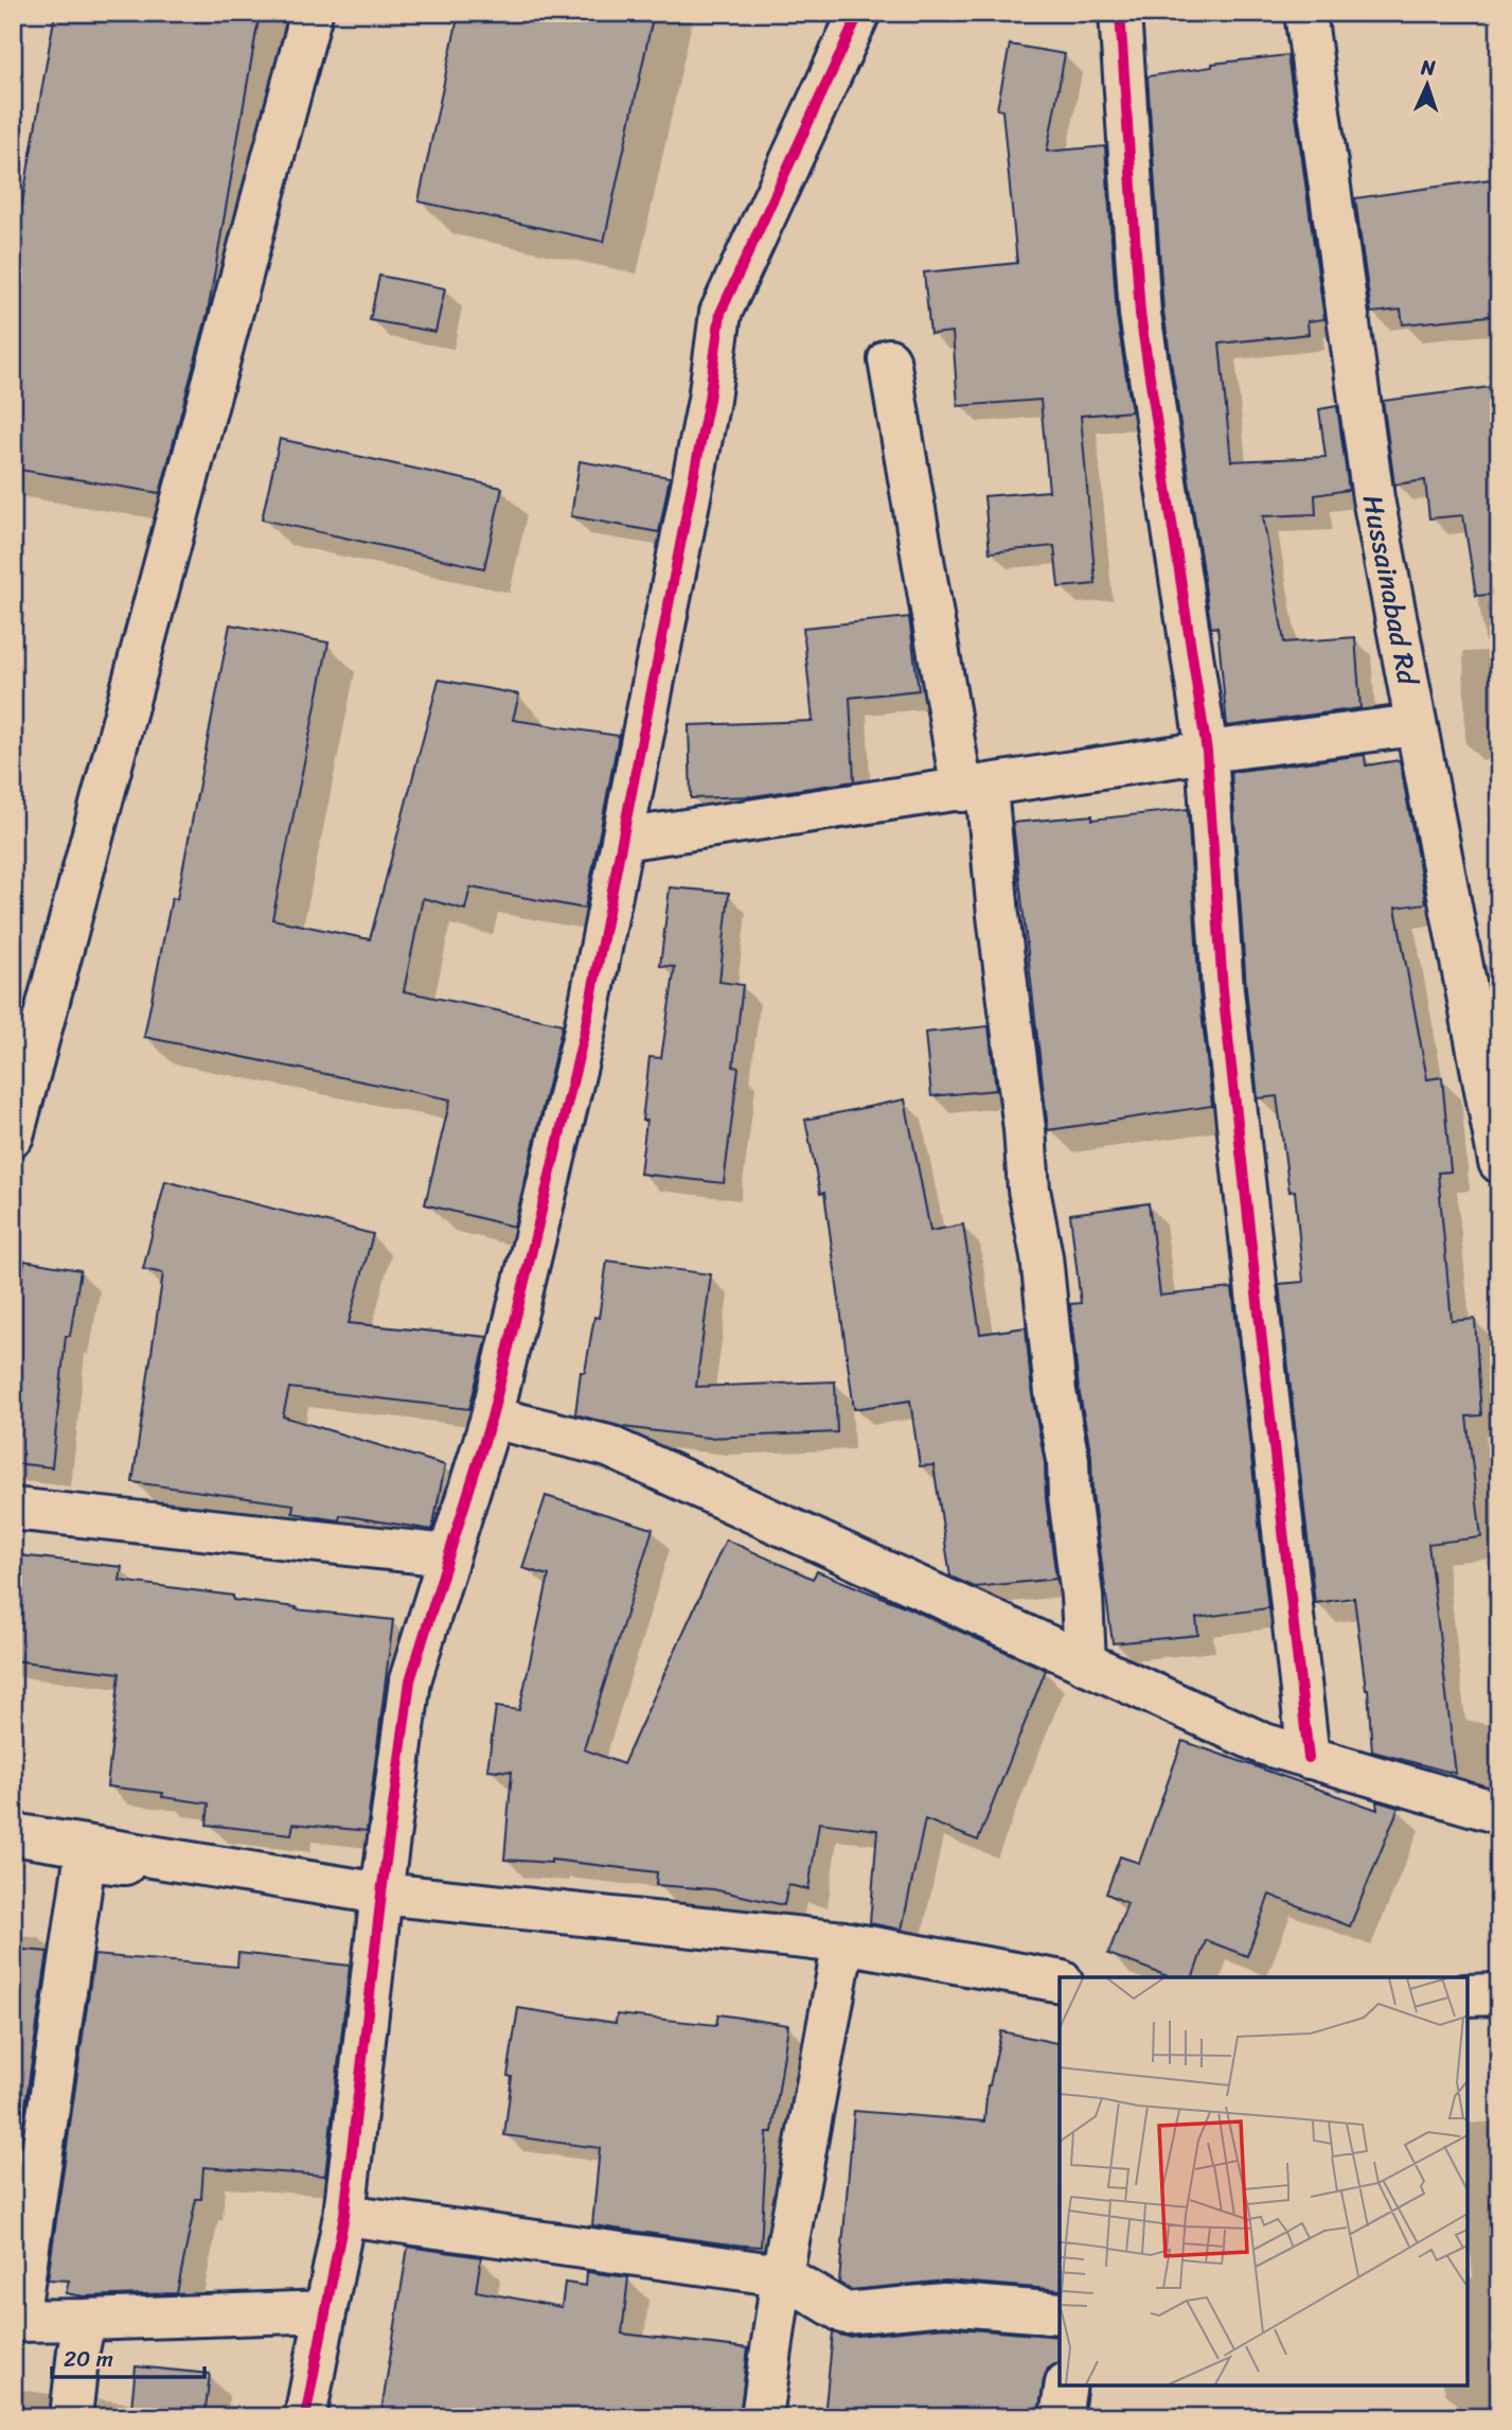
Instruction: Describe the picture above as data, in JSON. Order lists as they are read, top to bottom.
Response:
{
  "streets": {
    "street": ["Hussainabad Rd"]
  },
  "scale_bar": "20 m",
  "north": "top"
}
